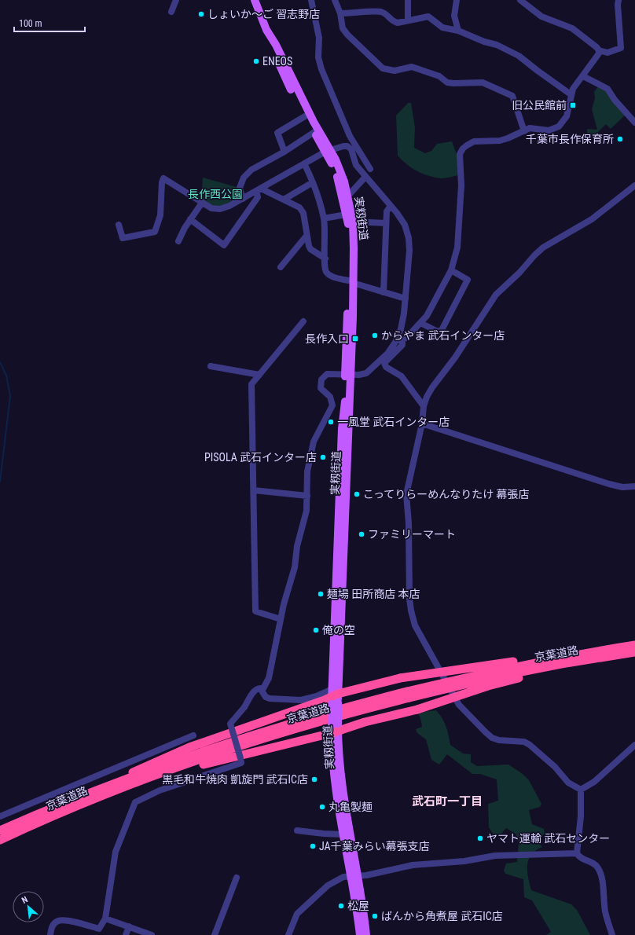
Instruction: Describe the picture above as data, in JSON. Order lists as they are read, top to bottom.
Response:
{
  "streets": {
    "highway": ["京葉道路"],
    "main road": ["実籾街道"]
  },
  "districts": ["武石町一丁目"],
  "parks": ["長作西公園"],
  "places": {
    "other": [
      "しょいか～ご 習志野店",
      "ENEOS",
      "千葉市長作保育所",
      "からやま 武石インター店",
      "一風堂 武石インター店",
      "PISOLA 武石インター店",
      "こってりらーめんなりたけ 幕張店",
      "ファミリーマート",
      "麺場 田所商店 本店",
      "俺の空",
      "黒毛和牛焼肉 凱旋門 武石IC店",
      "丸亀製麺",
      "ヤマト運輸 武石センター",
      "JA千葉みらい幕張支店",
      "松屋",
      "ばんから角煮屋 武石IC店"
    ],
    "transit": ["旧公民館前", "長作入口"]
  },
  "scale_bar": "100 m",
  "north": "top left"
}
